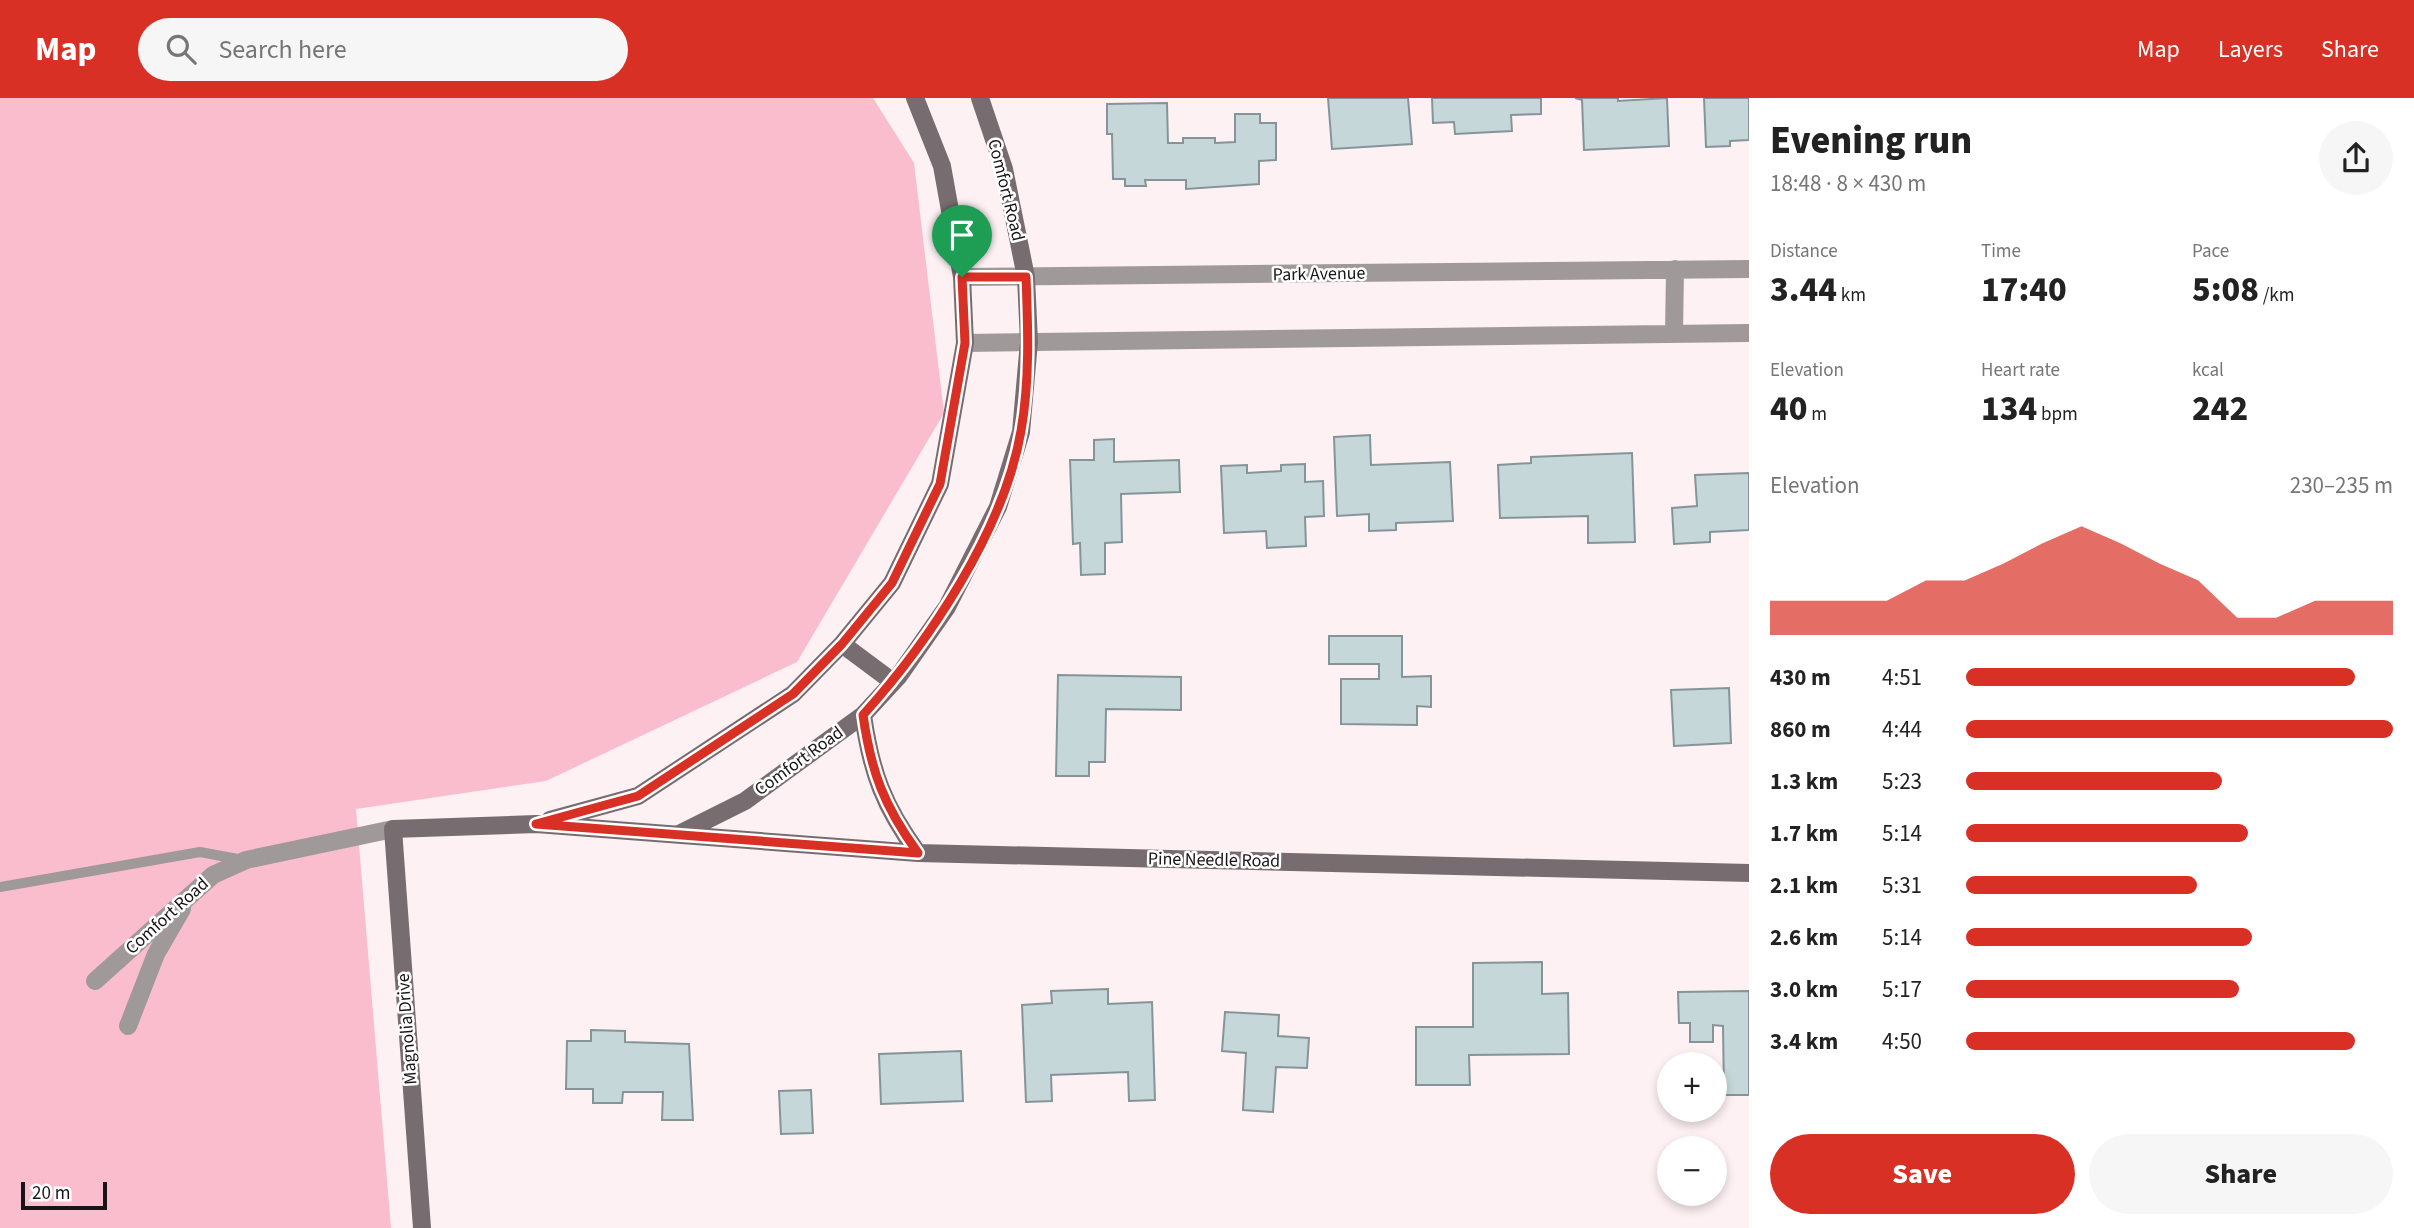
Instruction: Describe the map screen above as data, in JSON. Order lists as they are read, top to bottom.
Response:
{
  "streets": {
    "street": [
      "Comfort Road",
      "Park Avenue",
      "Pine Needle Road",
      "Magnolia Drive"
    ]
  },
  "crossings": [
    ["Comfort Road", "Park Avenue"],
    ["Comfort Road", "Pine Needle Road"],
    ["Comfort Road", "Magnolia Drive"]
  ],
  "scale_bar": "20 m",
  "page": {
    "header": "Map",
    "search": "Search here",
    "nav": ["Map", "Layers", "Share"],
    "heading": ["Evening run", "18:48 · 8 × 430 m"],
    "stats": [
      ["Distance", "3.44 km"],
      ["Time", "17:40"],
      ["Pace", "5:08 /km"],
      ["Elevation", "40 m"],
      ["Heart rate", "134 bpm"],
      ["kcal", "242"]
    ],
    "chart": ["Elevation", "230–235 m"],
    "list": [
      {
        "name": "430 m",
        "note": "4:51"
      },
      {
        "name": "860 m",
        "note": "4:44"
      },
      {
        "name": "1.3 km",
        "note": "5:23"
      },
      {
        "name": "1.7 km",
        "note": "5:14"
      },
      {
        "name": "2.1 km",
        "note": "5:31"
      },
      {
        "name": "2.6 km",
        "note": "5:14"
      },
      {
        "name": "3.0 km",
        "note": "5:17"
      },
      {
        "name": "3.4 km",
        "note": "4:50"
      }
    ],
    "map_buttons": ["+", "−"],
    "buttons": ["Save", "Share"],
    "scale": "20 m"
  }
}
